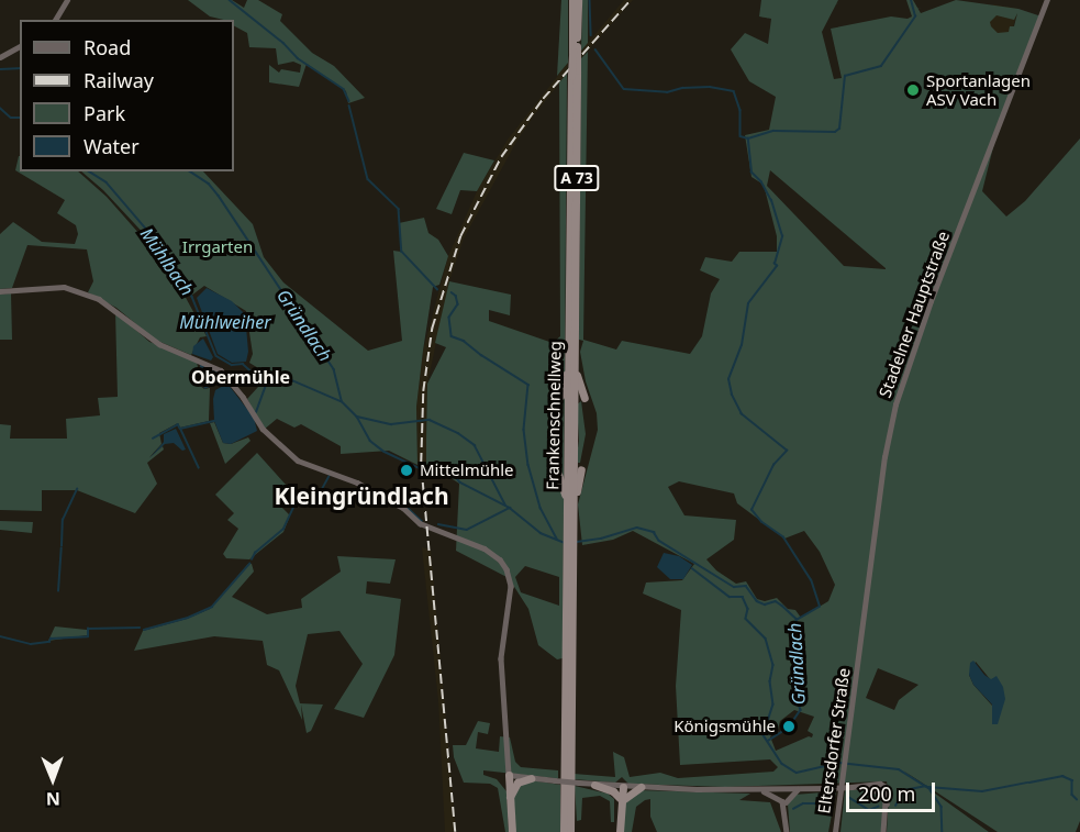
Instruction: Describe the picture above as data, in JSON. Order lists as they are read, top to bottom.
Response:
{
  "streets": {
    "highway": ["A 73", "Frankenschnellweg"],
    "main road": ["Stadelner Hauptstraße", "Eltersdorfer Straße"]
  },
  "crossings": [
    ["Stadelner Hauptstraße", "Eltersdorfer Straße"]
  ],
  "districts": ["Obermühle", "Kleingründlach"],
  "water": ["Mühlbach", "Mühlweiher", "Gründlach"],
  "parks": ["Irrgarten"],
  "places": ["Sportanlagen ASV Vach", "Mittelmühle", "Königsmühle"],
  "legend": [
    "Road",
    "Railway",
    "Park",
    "Water"
  ],
  "scale_bar": "200 m",
  "north": "bottom"
}
